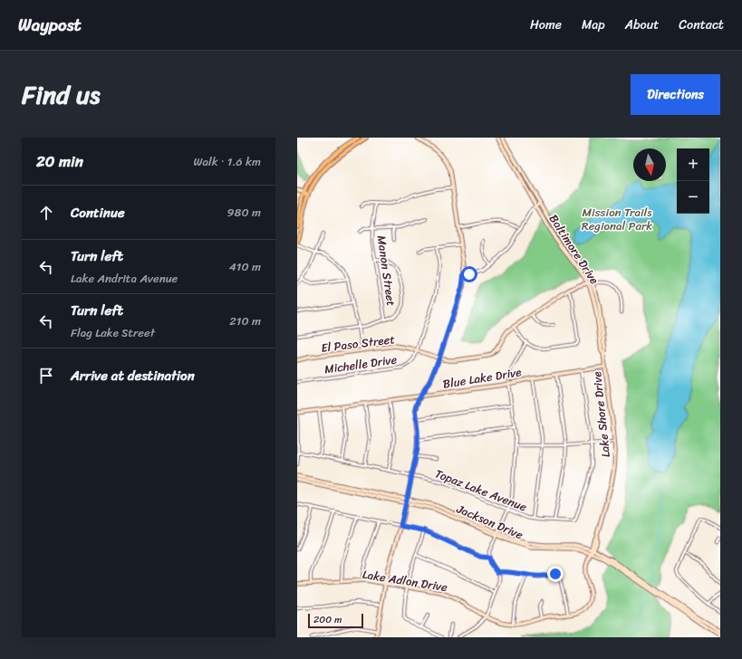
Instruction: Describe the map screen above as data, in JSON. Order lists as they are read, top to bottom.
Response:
{
  "streets": {
    "street": [
      "Baltimore Drive",
      "Manon Street",
      "El Paso Street",
      "Michelle Drive",
      "Blue Lake Drive",
      "Lake Shore Drive",
      "Topaz Lake Avenue",
      "Jackson Drive",
      "Lake Adlon Drive"
    ]
  },
  "crossings": [
    ["Baltimore Drive", "El Paso Street"],
    ["Baltimore Drive", "Lake Shore Drive"],
    ["El Paso Street", "Michelle Drive"],
    ["Blue Lake Drive", "Lake Shore Drive"],
    ["Lake Shore Drive", "Jackson Drive"],
    ["Lake Shore Drive", "Lake Adlon Drive"]
  ],
  "parks": ["Mission Trails Regional Park"],
  "scale_bar": "200 m",
  "north": "bottom",
  "page": {
    "header": "Waypost",
    "nav": [
      "Home",
      "Map",
      "About",
      "Contact"
    ],
    "title": "Find us",
    "buttons": "Directions",
    "heading": ["20 min", "Walk · 1.6 km"],
    "map_buttons": ["+", "−"],
    "list": [
      ["Continue", "980 m"],
      ["Turn left", "Lake Andrita Avenue", "410 m"],
      ["Turn left", "Flag Lake Street", "210 m"],
      "Arrive at destination"
    ],
    "scale": "200 m"
  }
}
